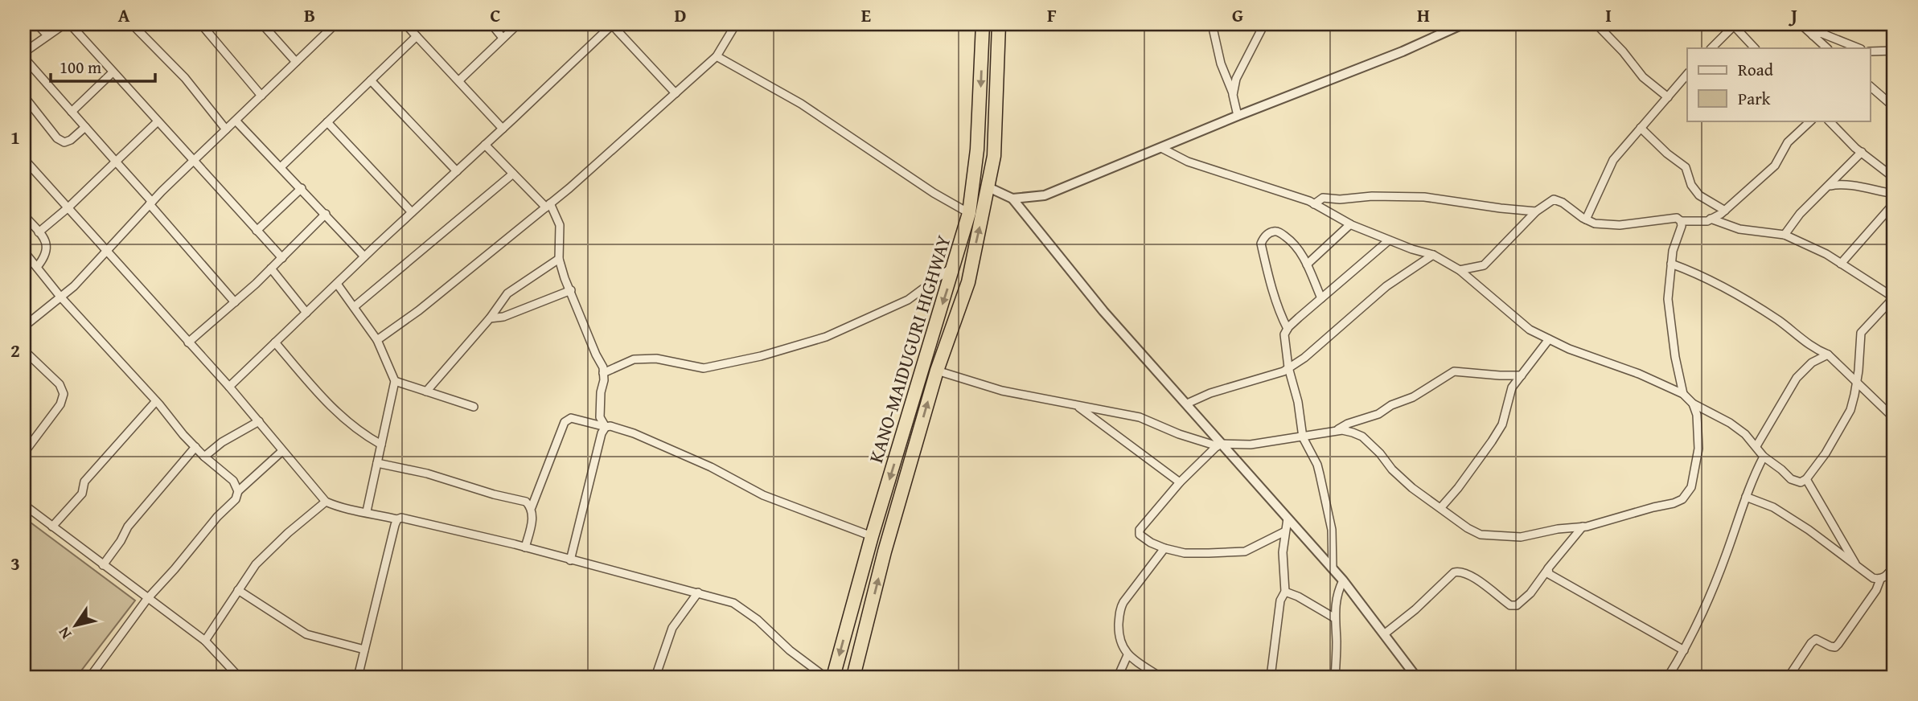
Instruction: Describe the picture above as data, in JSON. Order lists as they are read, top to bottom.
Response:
{
  "streets": {
    "highway": ["KANO-MAIDUGURI HIGHWAY"]
  },
  "legend": ["Road", "Park"],
  "scale_bar": "100 m",
  "north": "bottom left",
  "grid": {
    "columns": [
      "A",
      "B",
      "C",
      "D",
      "E",
      "F",
      "G",
      "H",
      "I",
      "J"
    ],
    "rows": ["1", "2", "3"]
  }
}
